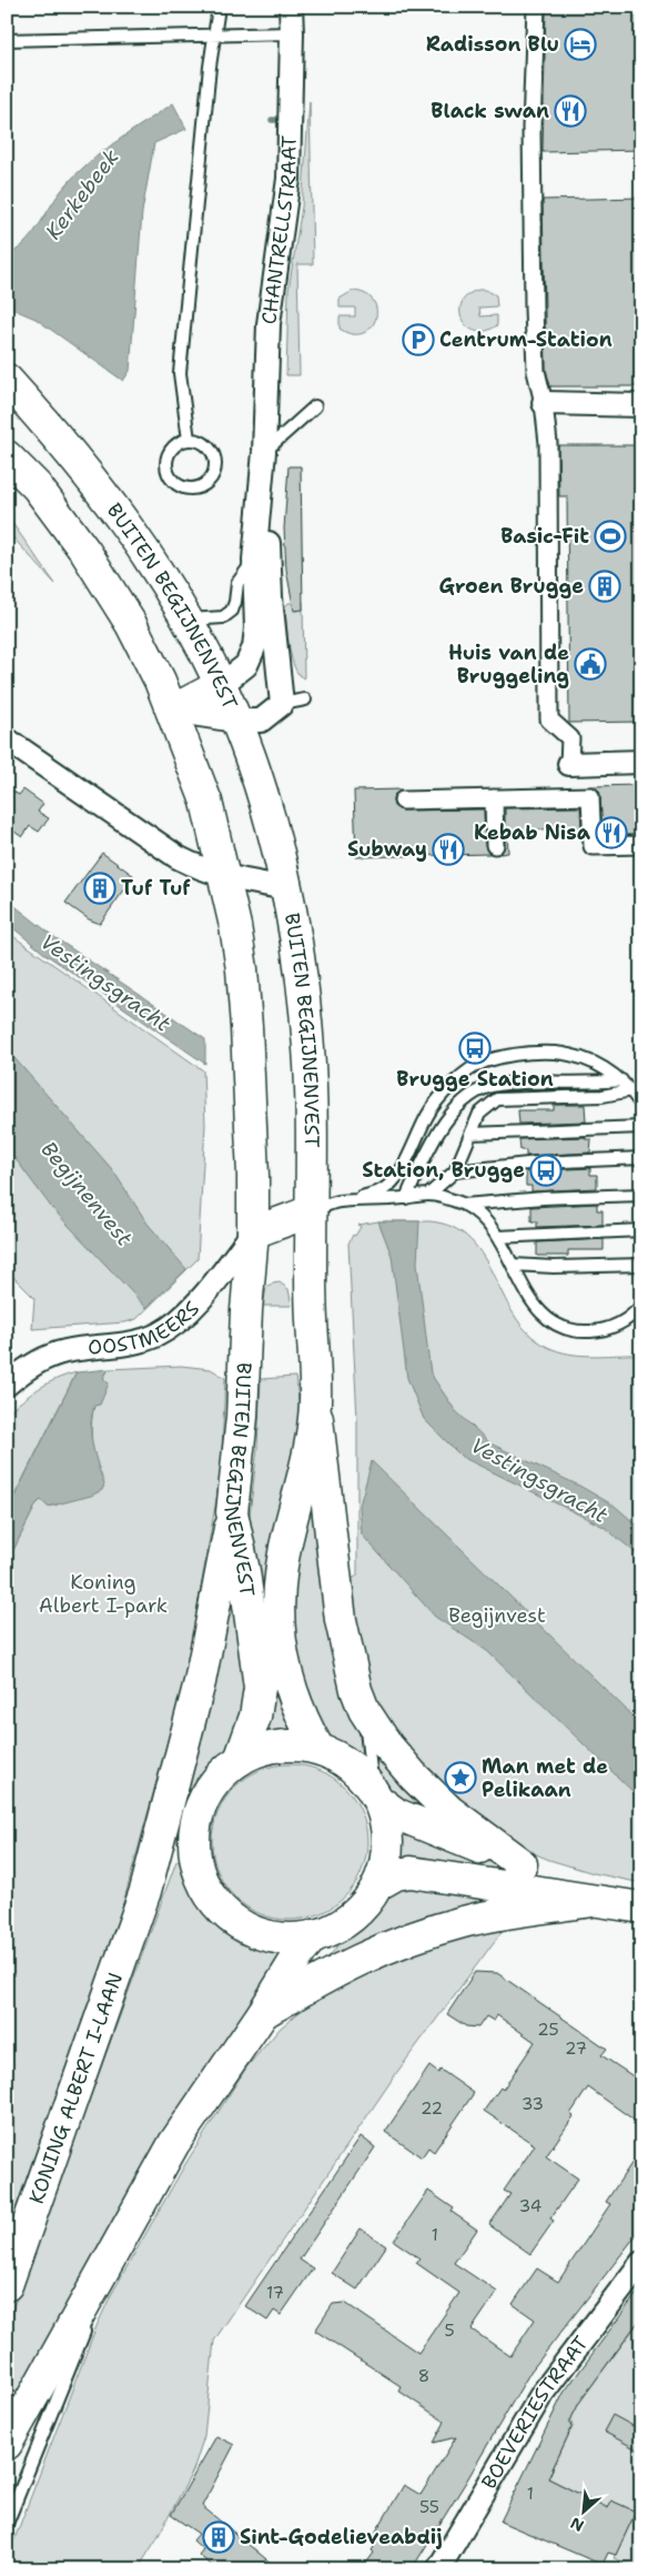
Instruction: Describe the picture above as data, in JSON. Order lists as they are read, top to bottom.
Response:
{
  "streets": {
    "main road": ["BUITEN BEGIJNENVEST", "KONING ALBERT I-LAAN"],
    "street": ["CHANTRELLSTRAAT", "OOSTMEERS", "BOEVERIESTRAAT"]
  },
  "crossings": [
    ["CHANTRELLSTRAAT", "BUITEN BEGIJNENVEST"],
    ["BUITEN BEGIJNENVEST", "OOSTMEERS"]
  ],
  "water": ["Kerkebeek", "Vestingsgracht", "Begijnenvest"],
  "parks": ["Koning Albert I-park", "Begijnvest"],
  "places": {
    "hotel": ["Radisson Blu"],
    "restaurant": ["Black swan", "Kebab Nisa", "Subway"],
    "parking": ["Centrum-Station"],
    "sports": ["Basic-Fit"],
    "building": ["Groen Brugge", "Tuf Tuf", "Sint-Godelieveabdij"],
    "public building": ["Huis van de Bruggeling"],
    "bus stop": ["Brugge Station", "Station, Brugge"],
    "place": ["Man met de Pelikaan"]
  },
  "house_numbers": [
    "25",
    "27",
    "33",
    "22",
    "34",
    "1",
    "17",
    "5",
    "8",
    "1",
    "55"
  ],
  "north": "bottom left"
}
